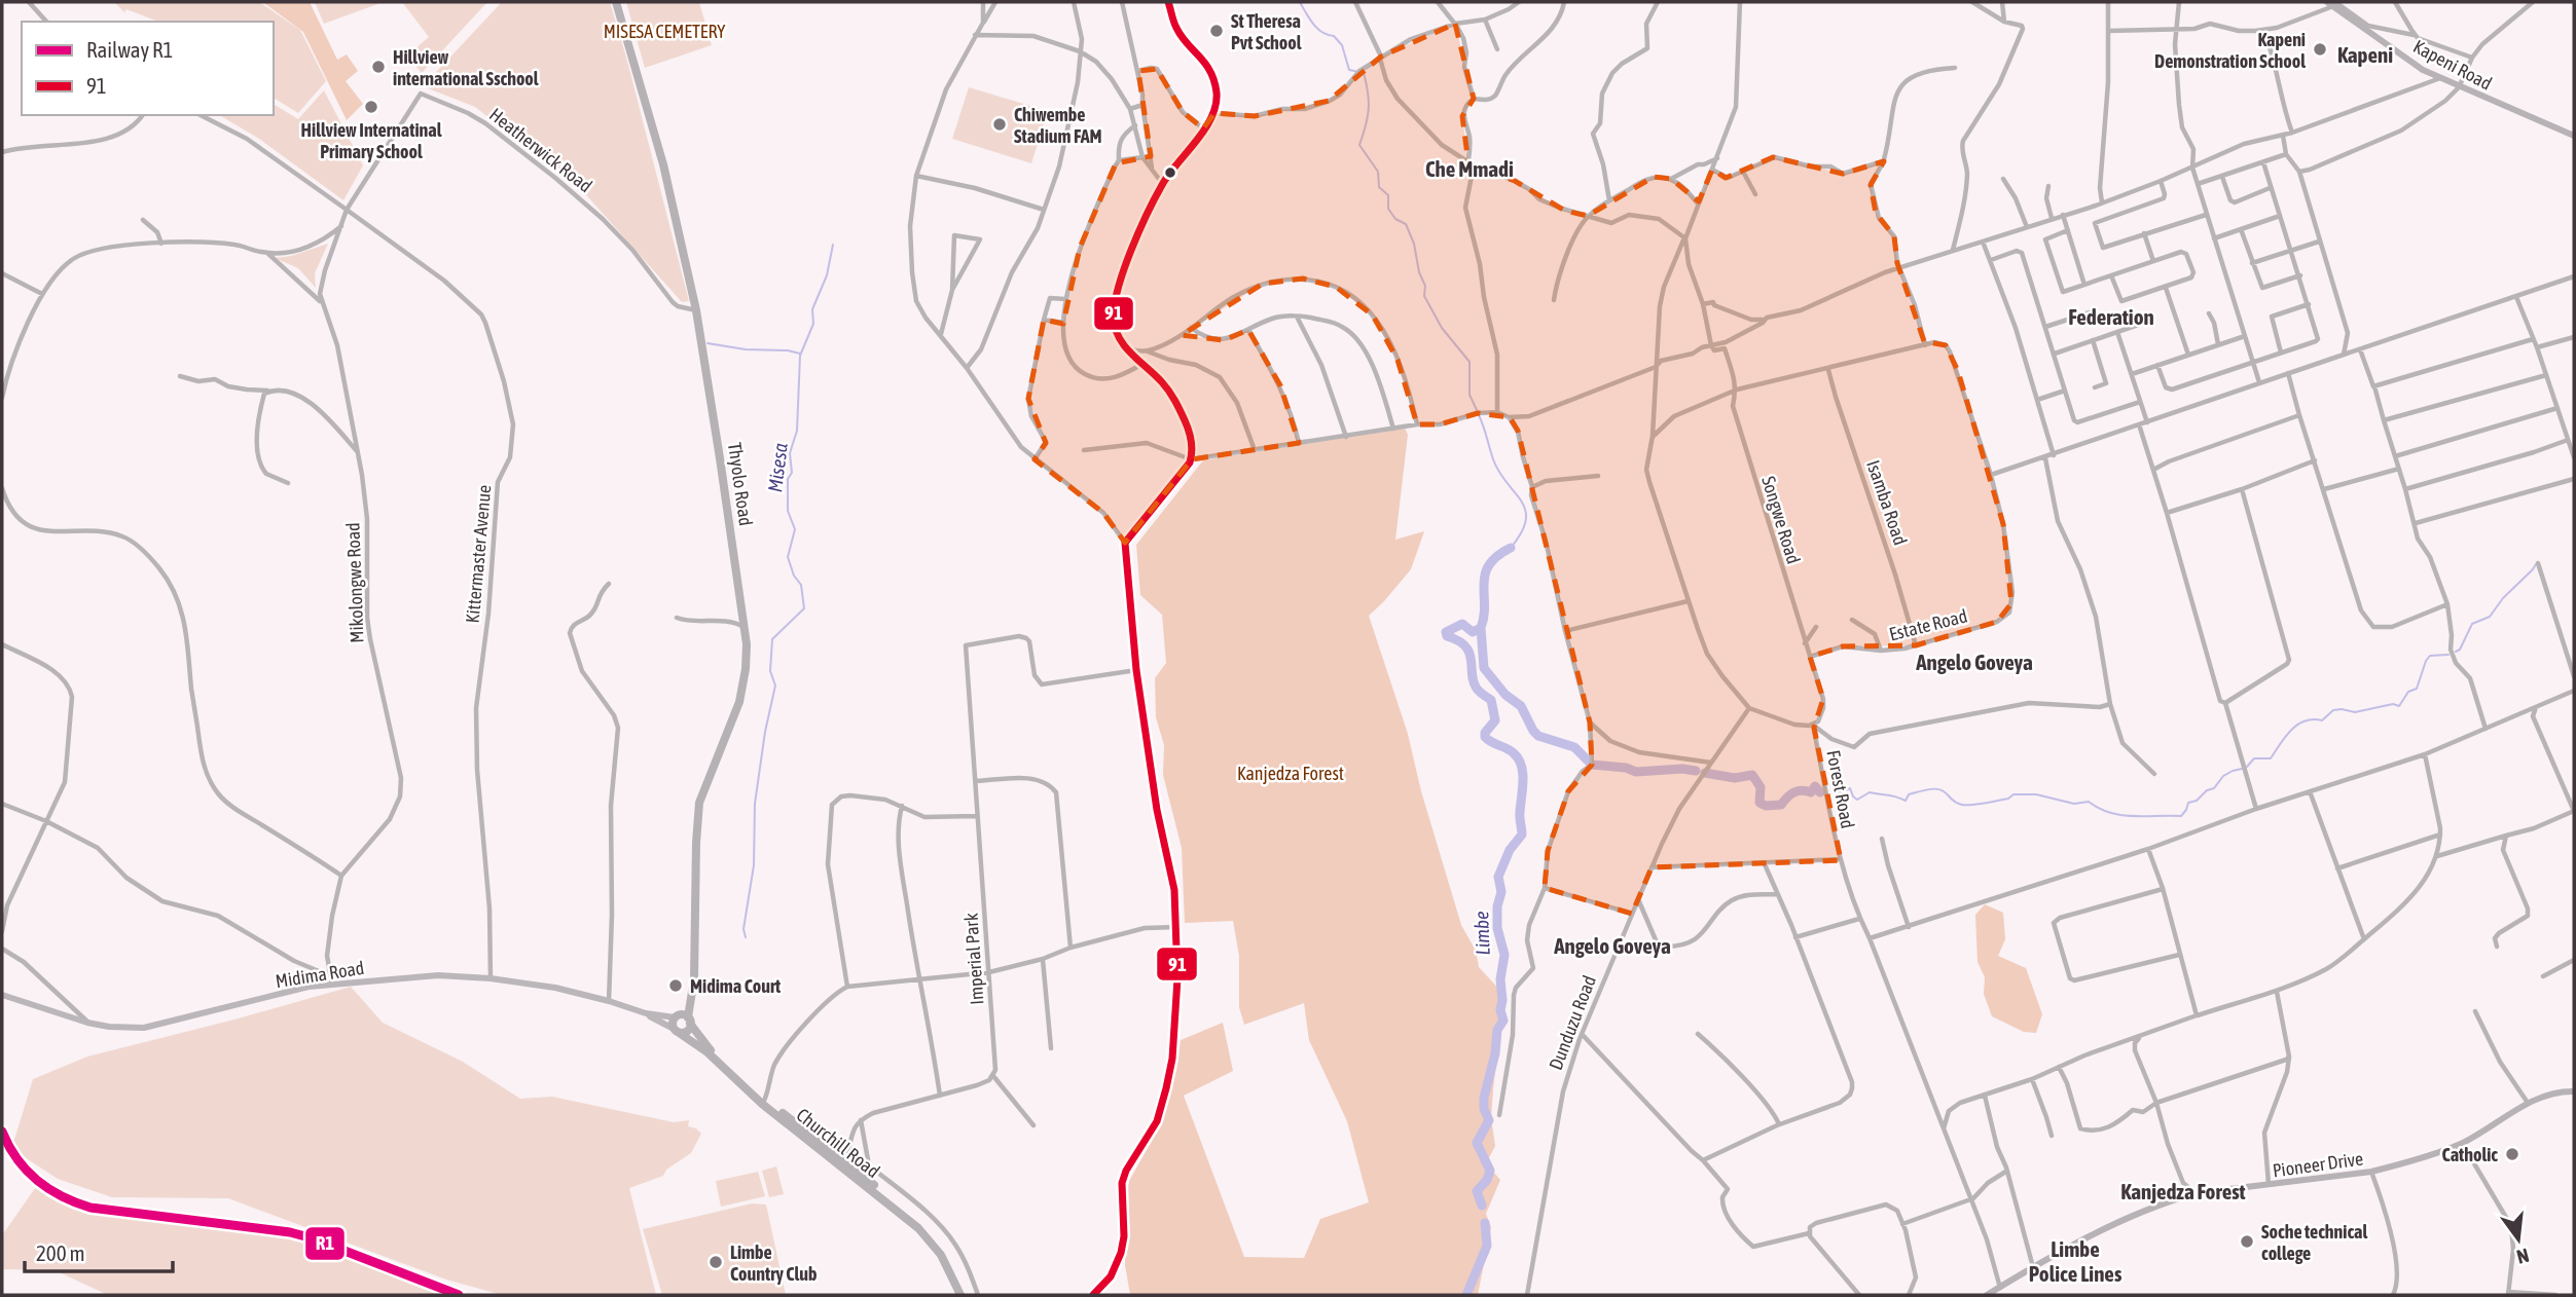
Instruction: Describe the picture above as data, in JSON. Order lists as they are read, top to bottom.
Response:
{
  "streets": {
    "highway": ["Thyolo Road", "Churchill Road"],
    "main road": ["Midima Road"],
    "street": [
      "Kapeni Road",
      "Heatherwick Road",
      "Isamba Road",
      "Songwe Road",
      "Kittermaster Avenue",
      "Mikolongwe Road",
      "Estate Road",
      "Forest Road",
      "Imperial Park",
      "Dunduzu Road",
      "Pioneer Drive"
    ]
  },
  "crossings": [
    ["Heatherwick Road", "Thyolo Road"],
    ["Heatherwick Road", "Kittermaster Avenue"],
    ["Heatherwick Road", "Mikolongwe Road"],
    ["Thyolo Road", "Midima Road"],
    ["Thyolo Road", "Churchill Road"],
    ["Isamba Road", "Estate Road"],
    ["Songwe Road", "Estate Road"],
    ["Songwe Road", "Forest Road"],
    ["Kittermaster Avenue", "Mikolongwe Road"],
    ["Kittermaster Avenue", "Midima Road"],
    ["Mikolongwe Road", "Midima Road"],
    ["Forest Road", "Pioneer Drive"],
    ["Midima Road", "Churchill Road"]
  ],
  "districts": [
    "Kapeni",
    "Che Mmadi",
    "Federation",
    "Angelo Goveya",
    "Angelo Goveya",
    "Kanjedza Forest",
    "Limbe Police Lines"
  ],
  "water": ["Misesa", "Limbe"],
  "parks": ["MISESA CEMETERY", "Kanjedza Forest"],
  "places": [
    "St Theresa Pvt School",
    "Kapeni Demonstration School",
    "Hillview international Sschool",
    "Hillview Internatinal Primary School",
    "Chiwembe Stadium FAM",
    "Midima Court",
    "Catholic",
    "Soche technical college",
    "Limbe Country Club"
  ],
  "lines": ["transit line 91", "rail line R1"],
  "legend": ["Railway R1", "91"],
  "scale_bar": "200 m",
  "north": "bottom"
}
